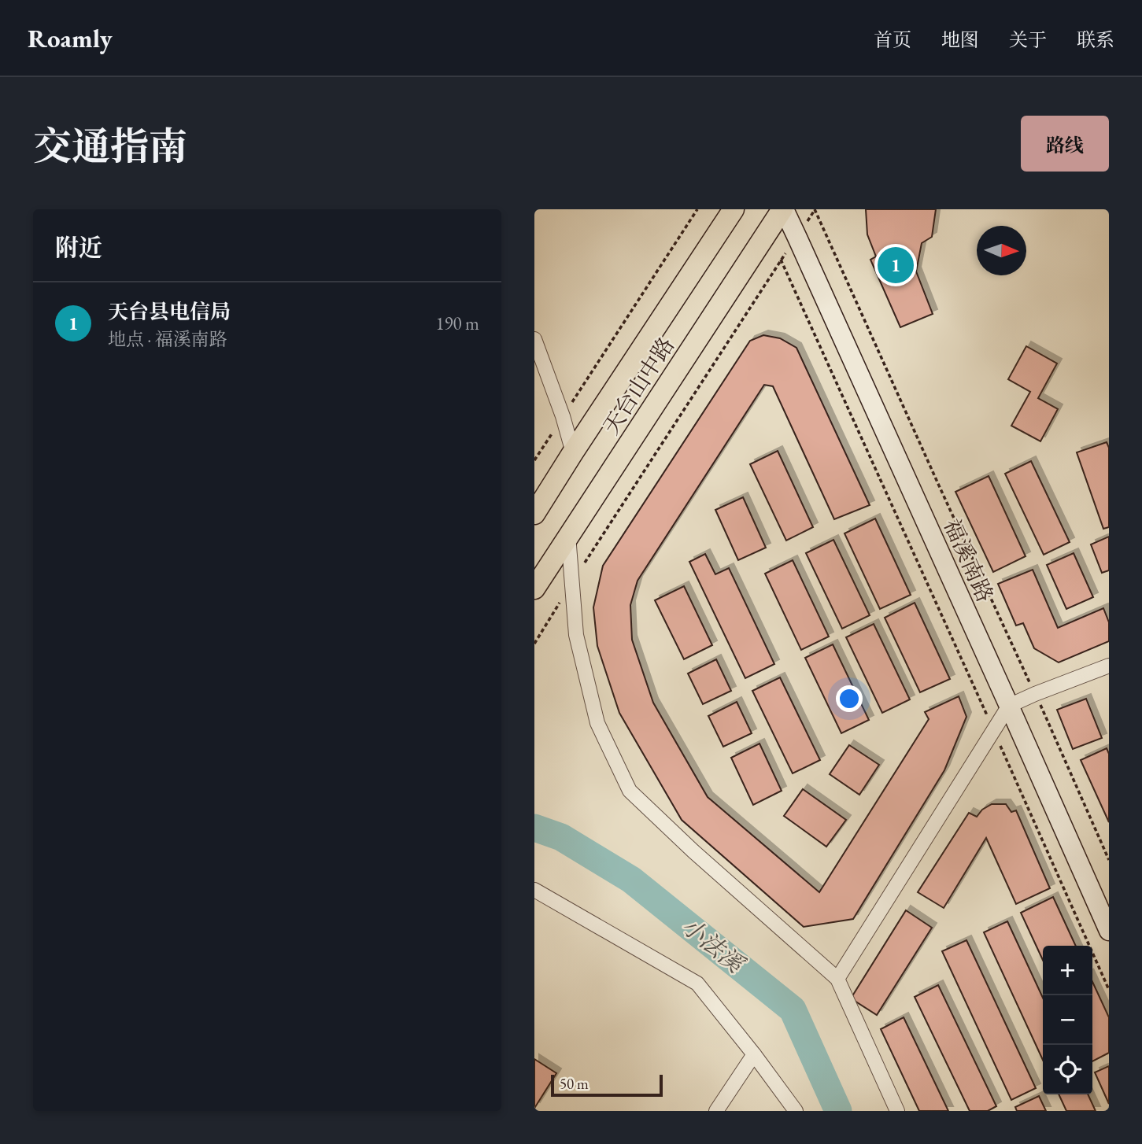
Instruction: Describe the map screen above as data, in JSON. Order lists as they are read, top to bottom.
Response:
{
  "streets": {
    "main road": ["天台山中路", "福溪南路"]
  },
  "crossings": [
    ["天台山中路", "福溪南路"]
  ],
  "water": ["小法溪"],
  "scale_bar": "50 m",
  "north": "right",
  "page": {
    "header": "Roamly",
    "nav": [
      "首页",
      "地图",
      "关于",
      "联系"
    ],
    "title": "交通指南",
    "buttons": "路线",
    "heading": "附近",
    "pins": "1",
    "list": [
      {
        "mark": "1",
        "name": "天台县电信局",
        "note": "地点 · 福溪南路",
        "value": "190 m"
      }
    ],
    "map_buttons": ["+", "−"],
    "scale": "50 m"
  }
}
